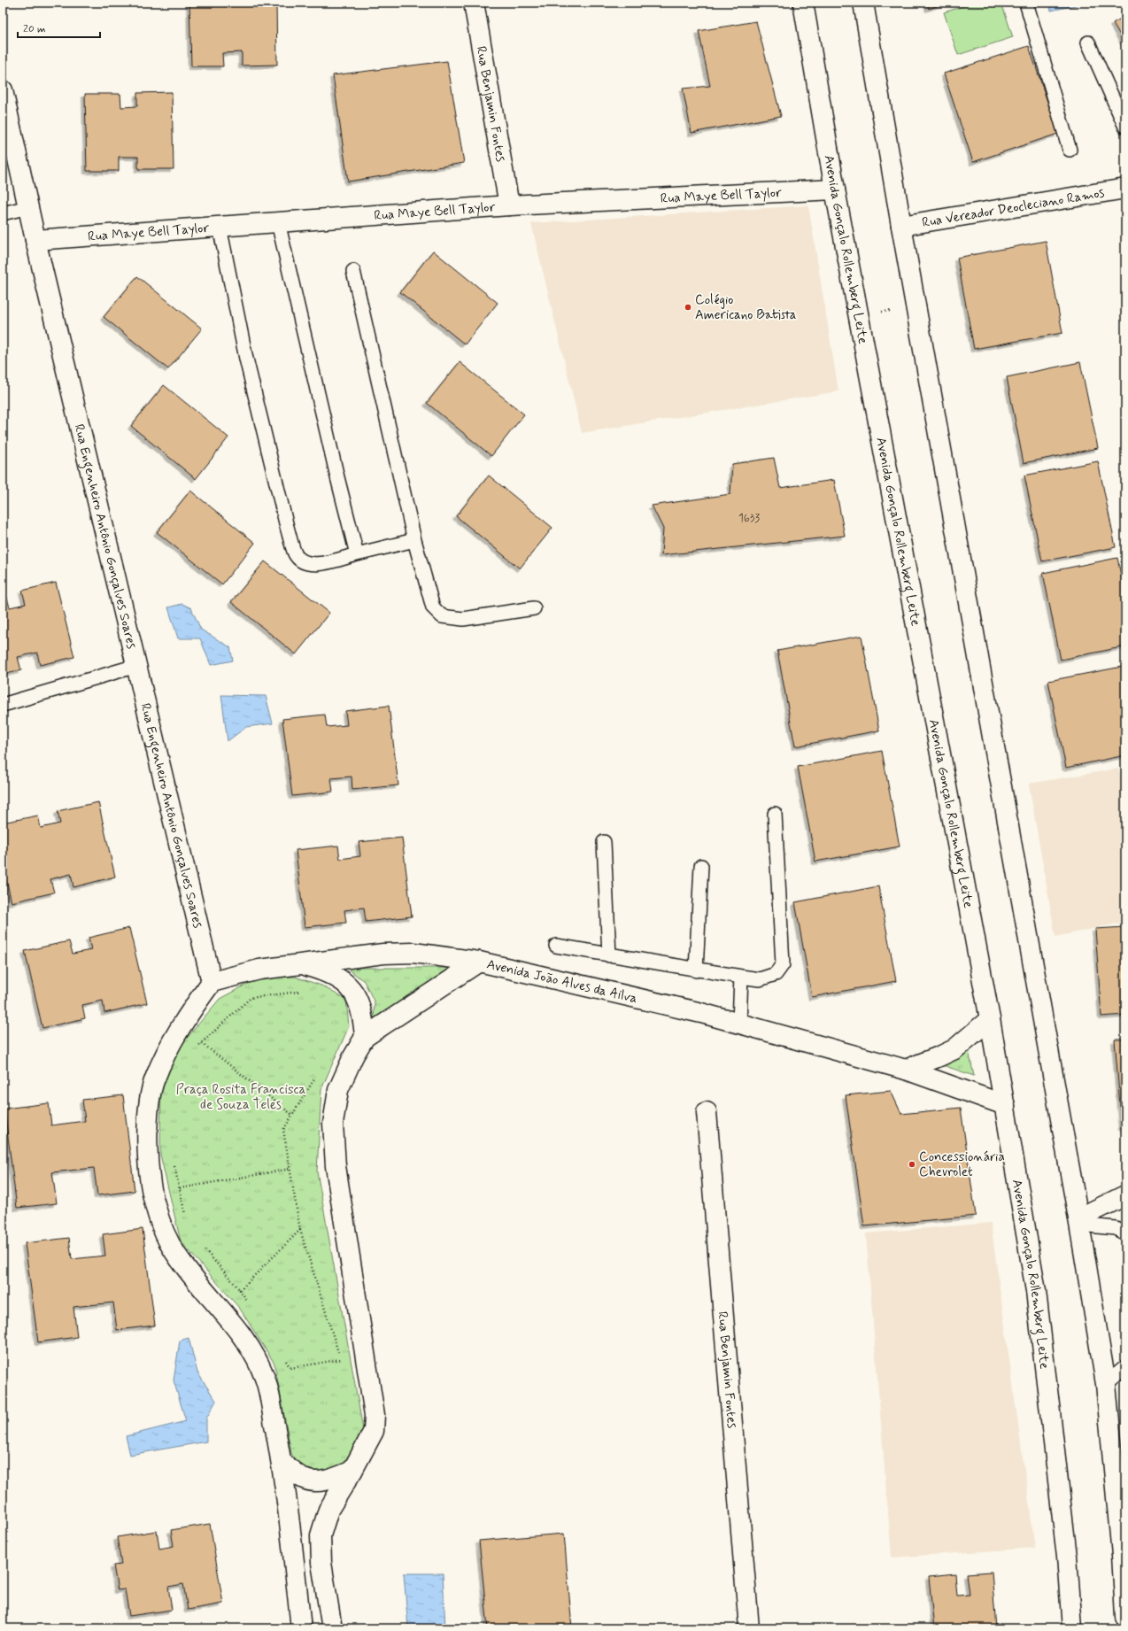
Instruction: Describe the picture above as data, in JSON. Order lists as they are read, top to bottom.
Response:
{
  "streets": {
    "street": [
      "Rua Benjamin Fontes",
      "Rua Maye Bell Taylor",
      "Rua Vereador Deocleciano Ramos",
      "Avenida Gonçalo Rollemberg Leite",
      "Rua Engenheiro Antônio Gonçalves Soares",
      "Avenida João Alves da Ailva"
    ]
  },
  "crossings": [
    ["Rua Benjamin Fontes", "Rua Maye Bell Taylor"],
    ["Rua Maye Bell Taylor", "Avenida Gonçalo Rollemberg Leite"],
    ["Rua Maye Bell Taylor", "Rua Engenheiro Antônio Gonçalves Soares"],
    ["Avenida Gonçalo Rollemberg Leite", "Avenida João Alves da Ailva"],
    ["Rua Engenheiro Antônio Gonçalves Soares", "Avenida João Alves da Ailva"]
  ],
  "parks": ["Praça Rosita Francisca de Souza Teles"],
  "places": ["Colégio Americano Batista", "Concessionária Chevrolet"],
  "house_numbers": ["1633"],
  "scale_bar": "20 m"
}
